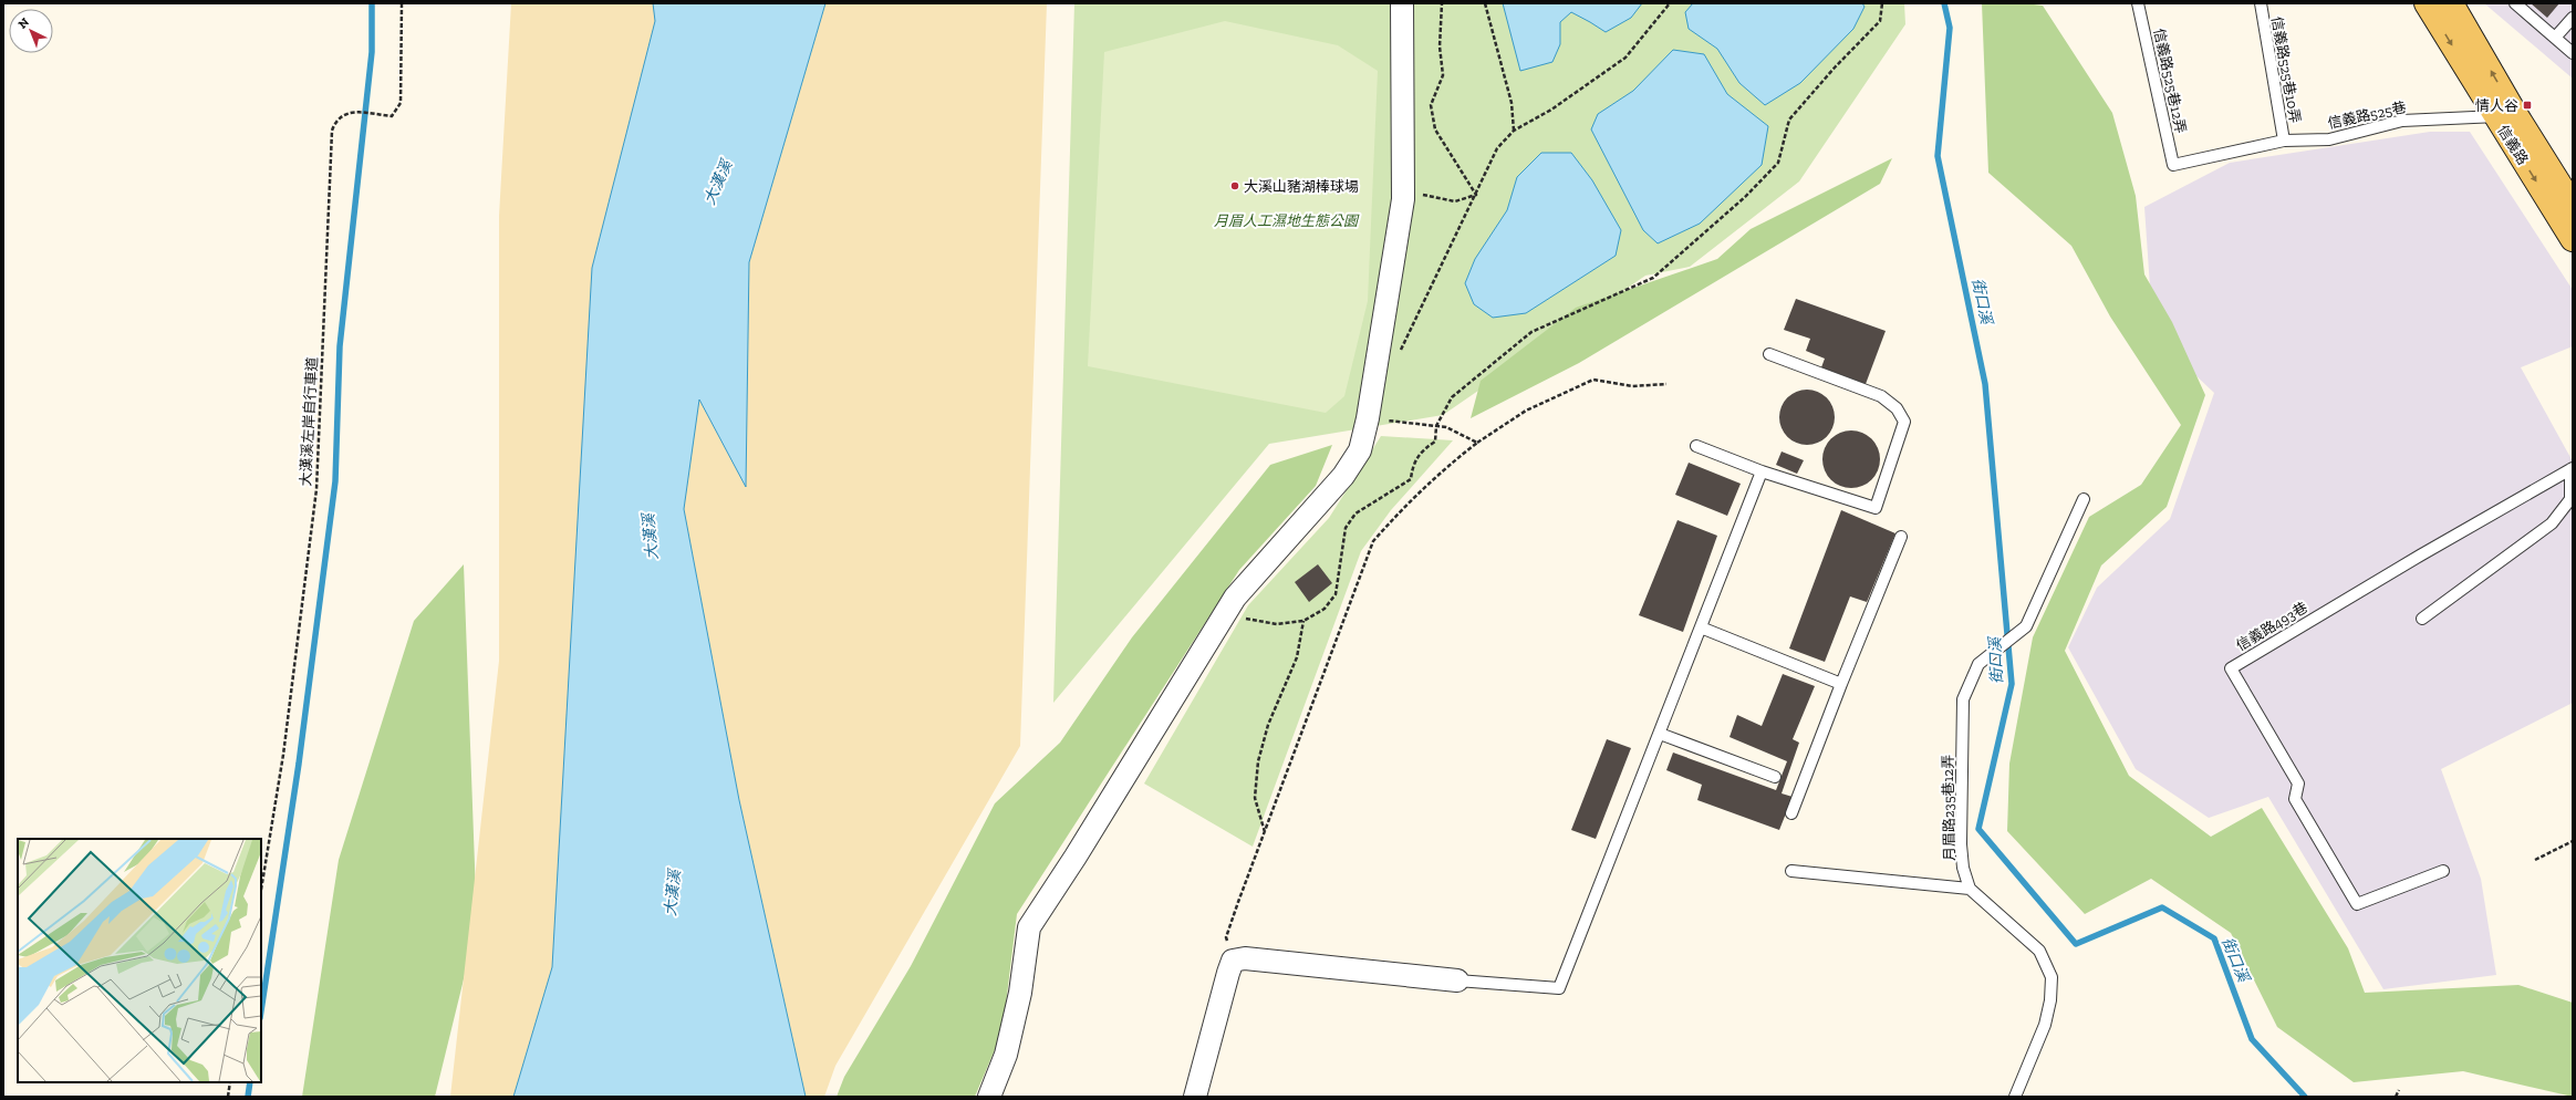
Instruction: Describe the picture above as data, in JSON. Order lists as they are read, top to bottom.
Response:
{
  "streets": {
    "main road": ["信義路"],
    "lane": [
      "信義路525巷10弄",
      "信義路525巷12弄",
      "信義路525巷",
      "信義路493巷",
      "月眉路235巷12弄"
    ],
    "path": ["大漢溪左岸自行車道"]
  },
  "crossings": [
    ["信義路525巷10弄", "信義路525巷"],
    ["信義路525巷12弄", "信義路525巷"],
    ["信義路525巷", "信義路"]
  ],
  "water": ["大漢溪", "街口溪"],
  "parks": ["月眉人工濕地生態公園"],
  "places": {
    "transit": ["情人谷"],
    "other": ["大溪山豬湖棒球場"]
  },
  "north": "top left"
}
